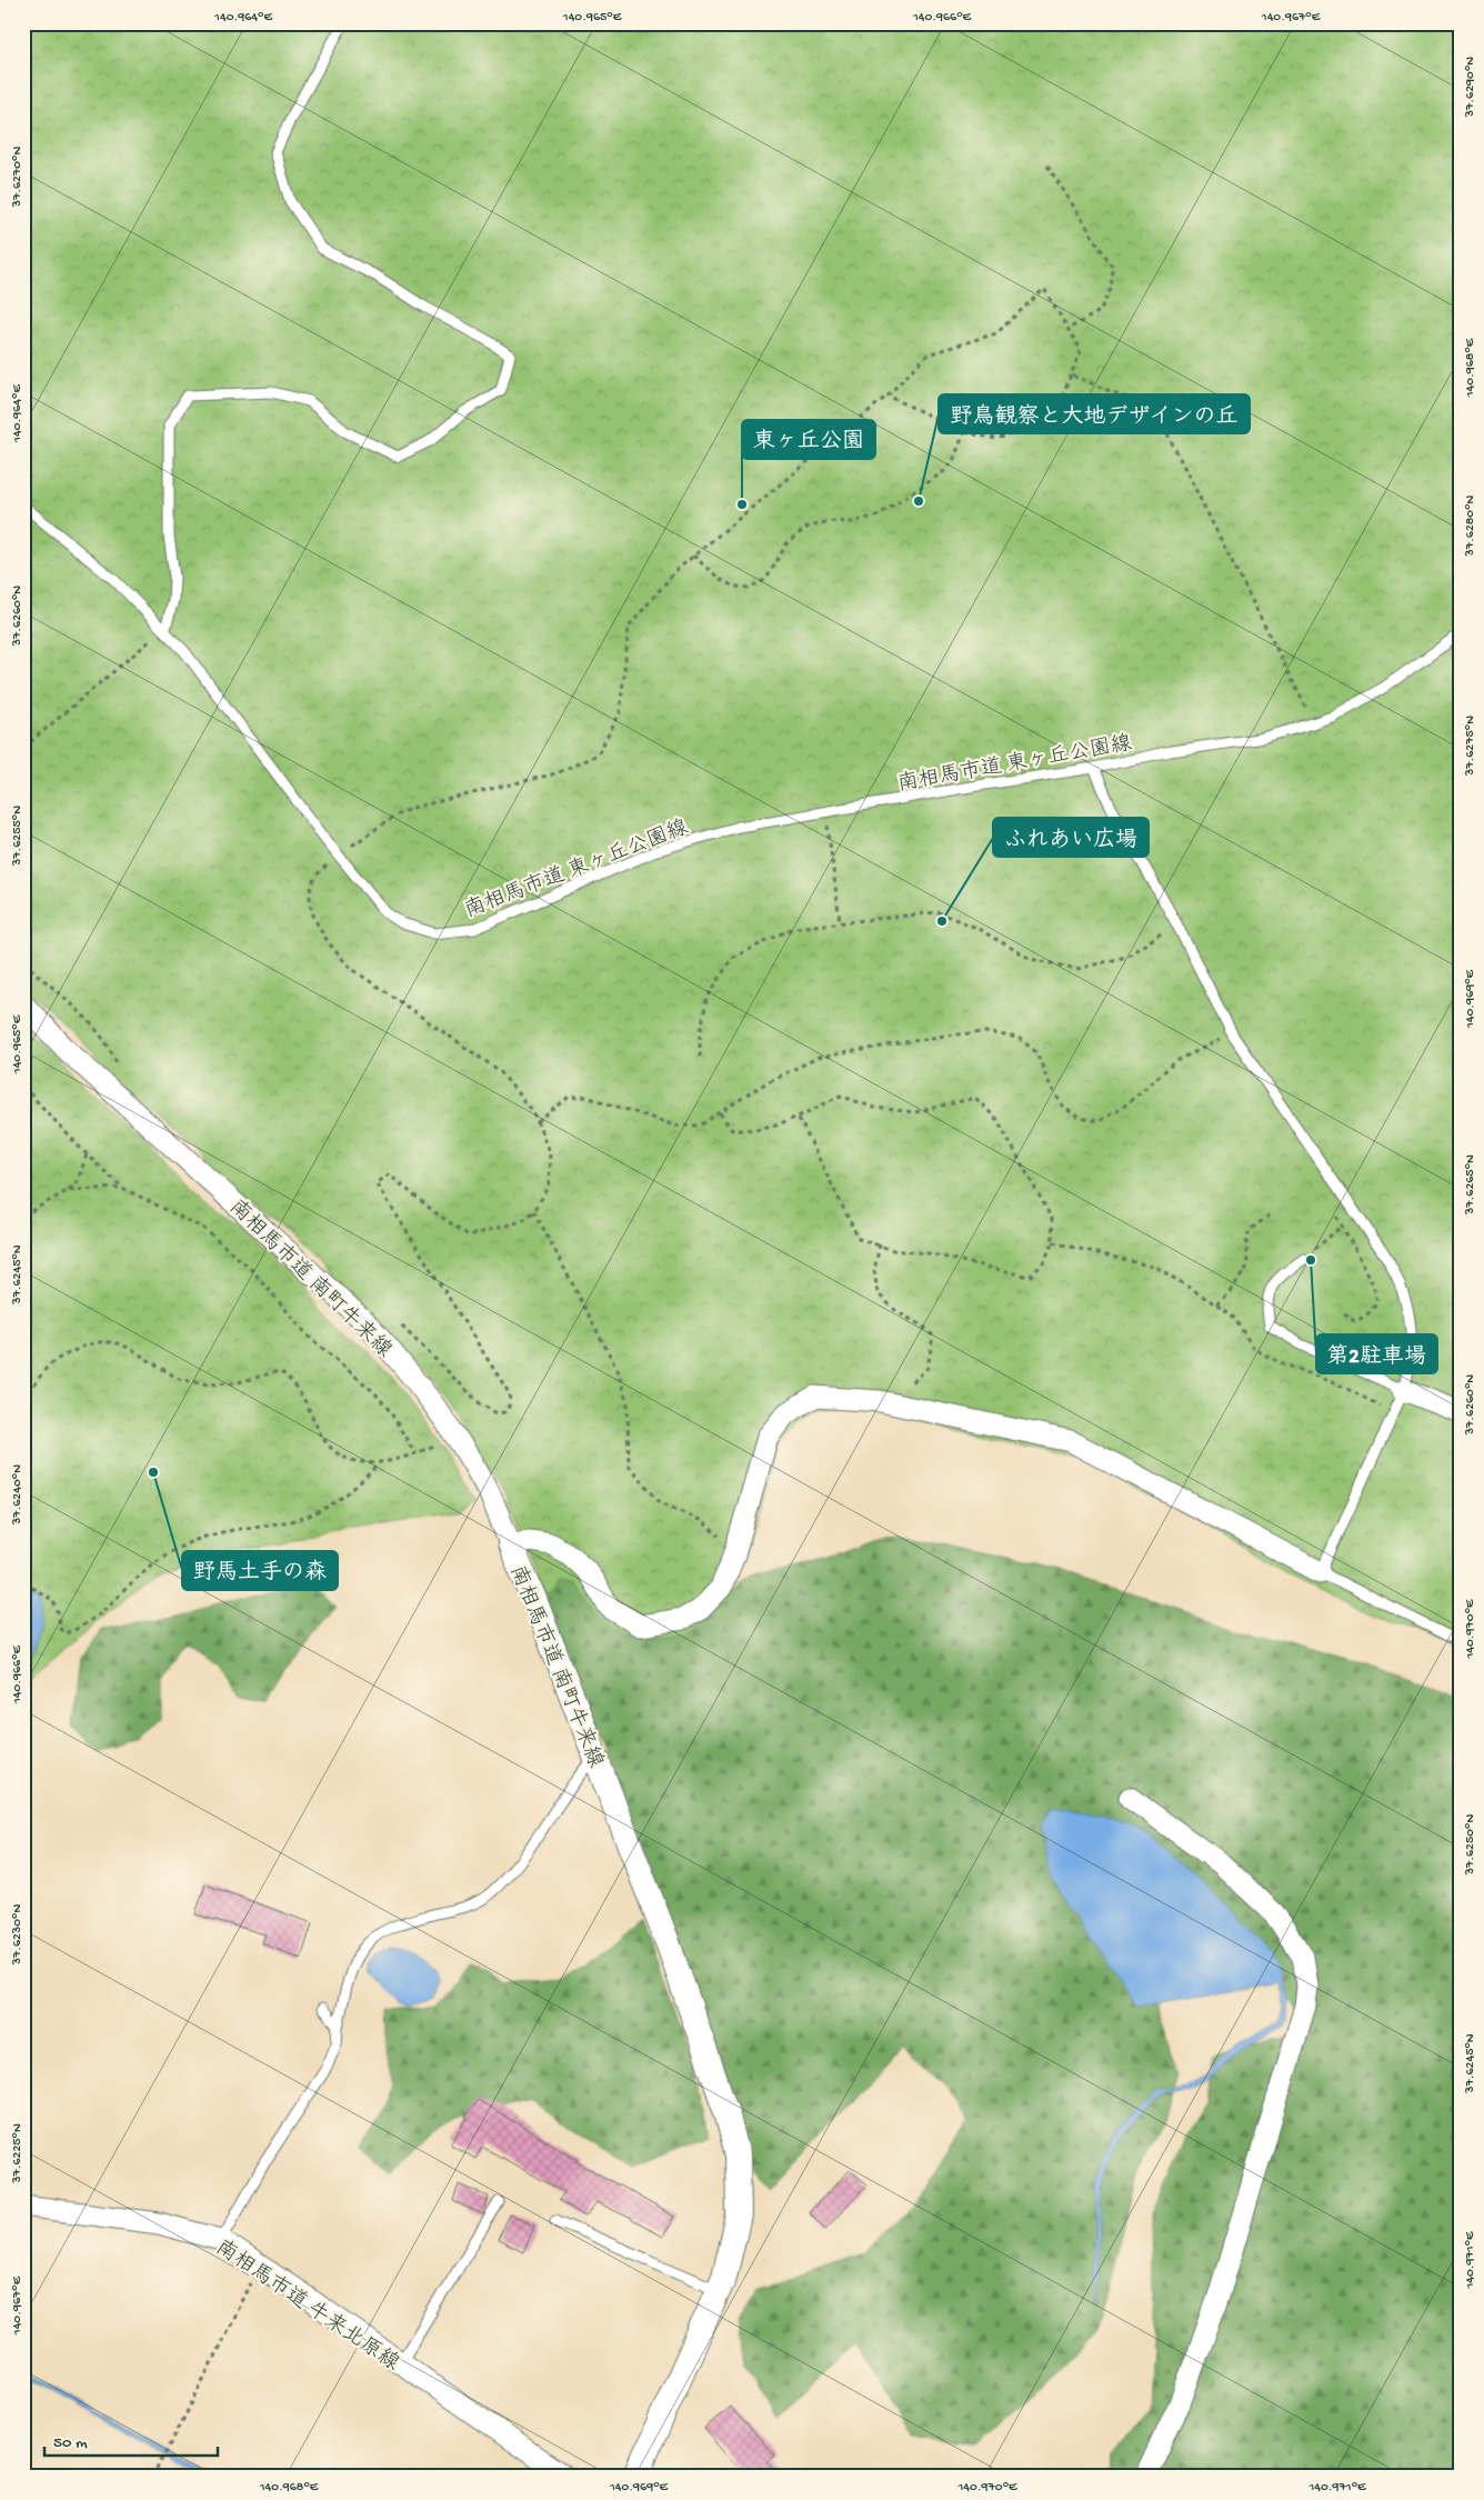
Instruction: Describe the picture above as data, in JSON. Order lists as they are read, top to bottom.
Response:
{
  "streets": {
    "street": ["南相馬市道 南町牛来線", "南相馬市道 牛来北原線"],
    "lane": ["南相馬市道 東ヶ丘公園線"]
  },
  "places": [
    "野鳥観察と大地デザインの丘",
    "東ヶ丘公園",
    "ふれあい広場",
    "第2駐車場",
    "野馬土手の森"
  ],
  "scale_bar": "50 m",
  "coordinates": [
    "140.964°E",
    "140.965°E",
    "140.966°E",
    "140.967°E",
    "37.6290°N",
    "37.6270°N",
    "140.968°E",
    "37.6280°N",
    "37.6260°N",
    "37.6275°N",
    "37.6255°N",
    "140.969°E",
    "37.6265°N",
    "37.6245°N",
    "37.6240°N",
    "140.970°E",
    "37.6250°N",
    "37.6230°N",
    "37.6225°N",
    "140.971°E"
  ]
}
